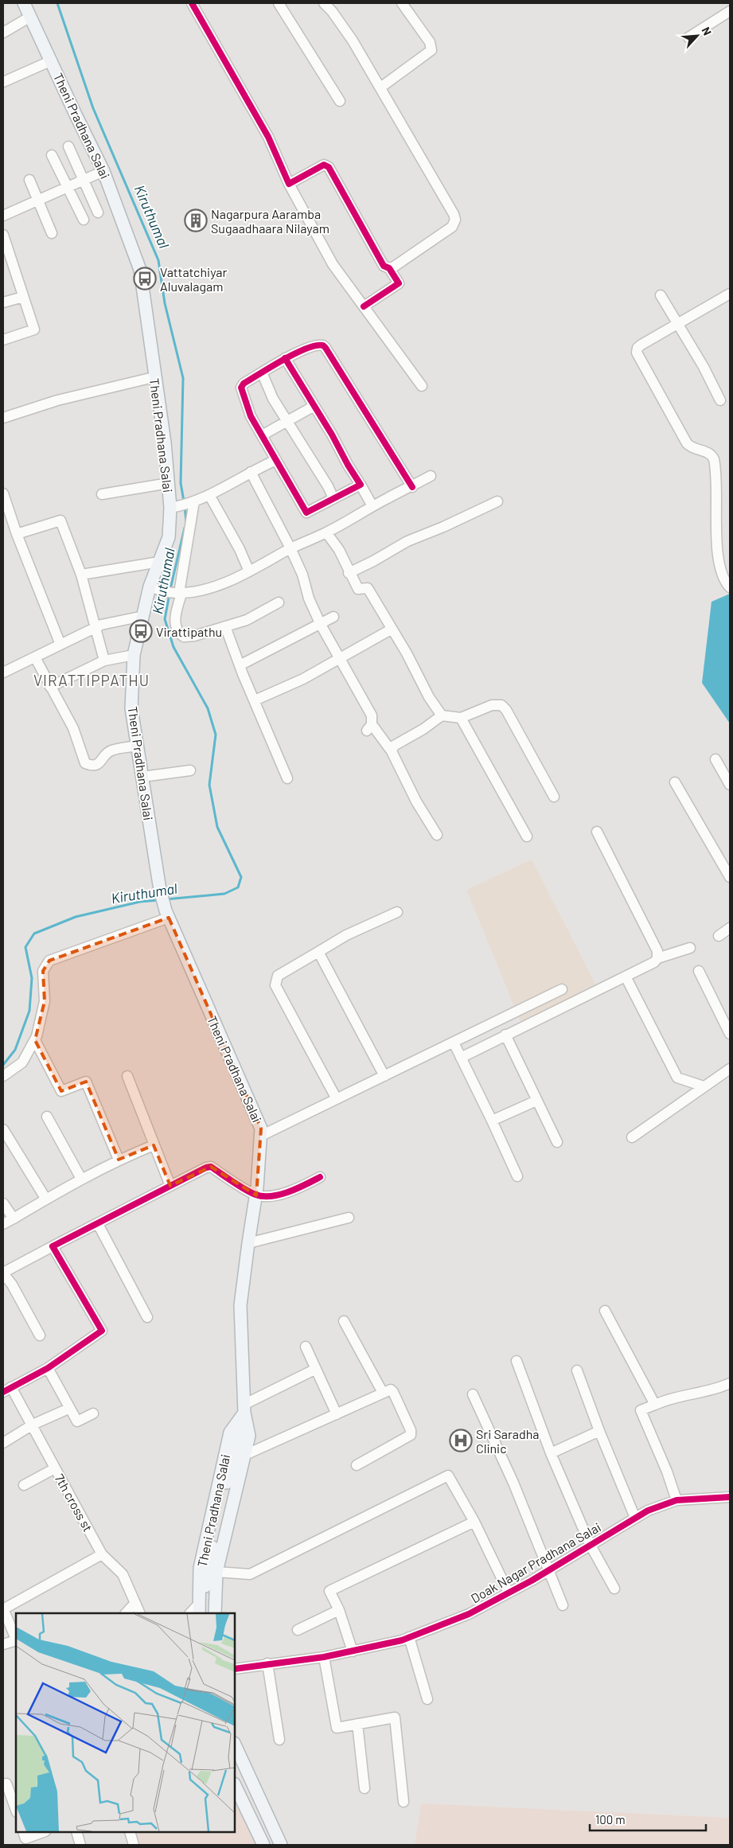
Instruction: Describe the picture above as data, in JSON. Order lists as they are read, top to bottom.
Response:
{
  "streets": {
    "main road": ["Theni Pradhana Salai"],
    "street": ["7th cross st", "Doak Nagar Pradhana Salai"]
  },
  "districts": ["VIRATTIPPATHU"],
  "water": ["Kiruthumal"],
  "places": {
    "building": ["Nagarpura Aaramba Sugaadhaara Nilayam"],
    "bus stop": ["Vattatchiyar Aluvalagam", "Virattipathu"],
    "hospital": ["Sri Saradha Clinic"]
  },
  "scale_bar": "100 m",
  "north": "top right"
}
